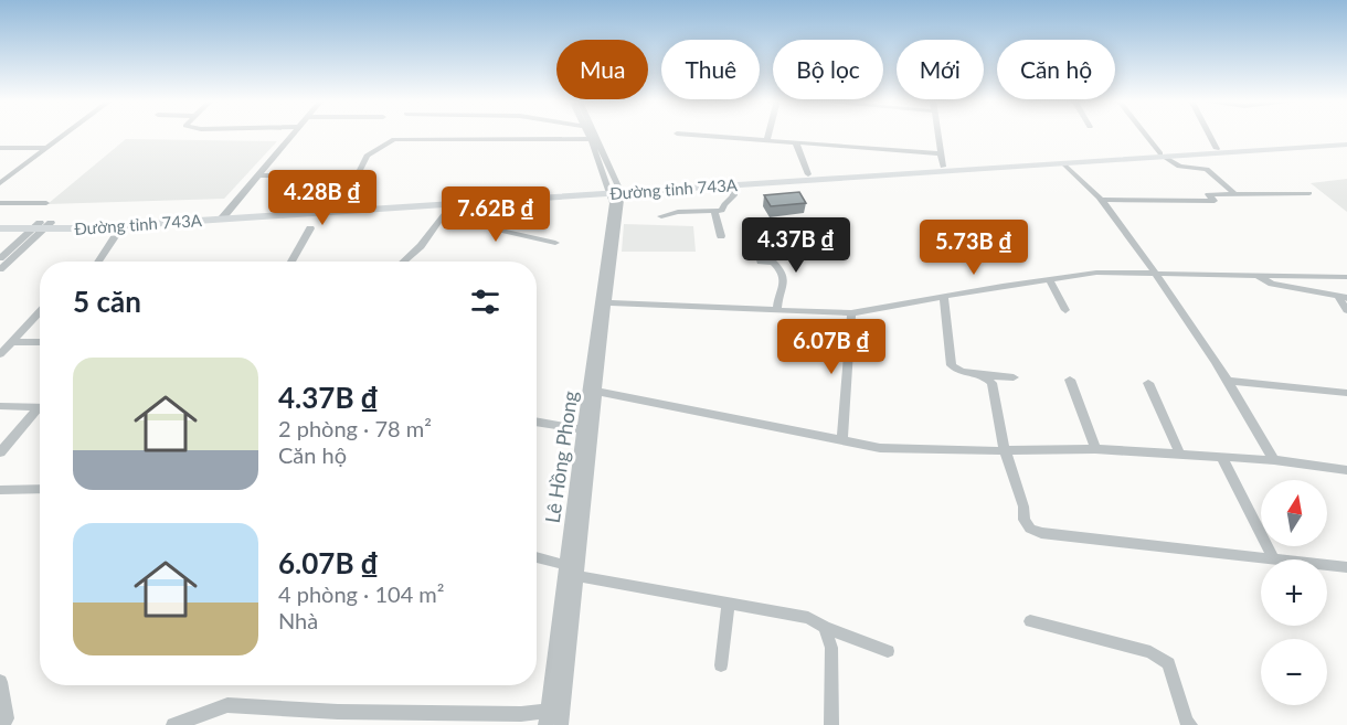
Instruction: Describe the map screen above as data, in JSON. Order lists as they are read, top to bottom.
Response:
{
  "streets": {
    "main road": ["Đường tỉnh 743A"],
    "street": ["Lê Hồng Phong"]
  },
  "crossings": [
    ["Đường tỉnh 743A", "Lê Hồng Phong"]
  ],
  "north": "top",
  "page": {
    "chip": [
      "Mua",
      "Thuê",
      "Bộ lọc",
      "Mới",
      "Căn hộ"
    ],
    "price": [
      "4.28B ₫",
      "7.62B ₫",
      "4.37B ₫",
      "5.73B ₫",
      "6.07B ₫"
    ],
    "heading": "5 căn",
    "list": [
      {
        "name": "4.37B ₫",
        "note": "2 phòng · 78 m² · Căn hộ"
      },
      {
        "name": "6.07B ₫",
        "note": "4 phòng · 104 m² · Nhà"
      }
    ],
    "map_buttons": ["+", "−"]
  }
}
